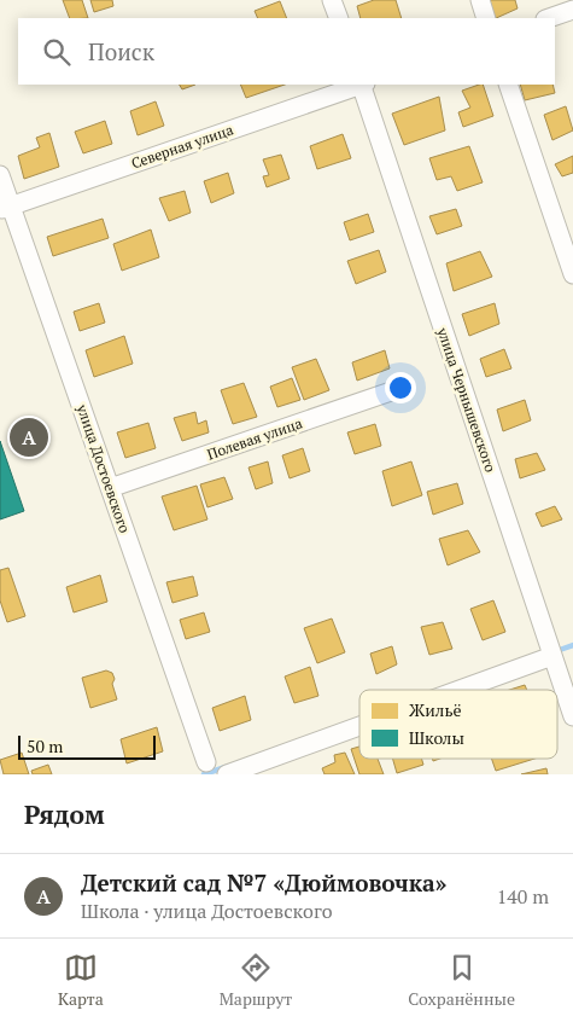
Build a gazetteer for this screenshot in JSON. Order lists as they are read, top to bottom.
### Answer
{
  "streets": {
    "street": [
      "Северная улица",
      "улица Чернышевского",
      "Полевая улица",
      "улица Достоевского"
    ]
  },
  "crossings": [
    ["Северная улица", "улица Достоевского"],
    ["Полевая улица", "улица Достоевского"]
  ],
  "legend": ["Жильё", "Школы"],
  "scale_bar": "50 m",
  "page": {
    "search": "Поиск",
    "pins": "A",
    "scale": "50 m",
    "heading": "Рядом",
    "list": [
      {
        "mark": "A",
        "name": "Детский сад №7 «Дюймовочка»",
        "note": "Школа · улица Достоевского",
        "value": "140 m"
      }
    ],
    "nav": ["Карта", "Маршрут", "Сохранённые"]
  }
}
